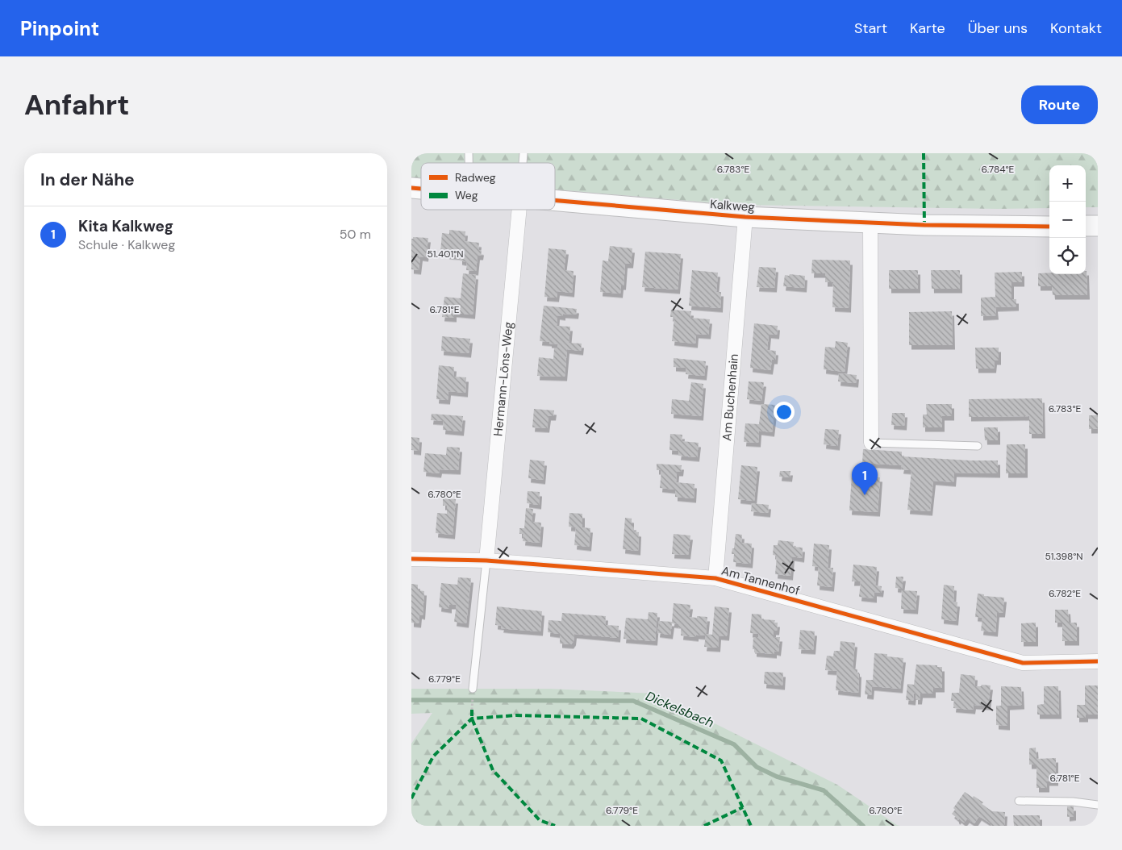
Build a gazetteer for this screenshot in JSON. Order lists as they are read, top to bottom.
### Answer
{
  "streets": {
    "street": [
      "Kalkweg",
      "Hermann-Löns-Weg",
      "Am Buchenhain",
      "Am Tannenhof"
    ]
  },
  "crossings": [
    ["Kalkweg", "Am Buchenhain"],
    ["Hermann-Löns-Weg", "Am Tannenhof"],
    ["Am Buchenhain", "Am Tannenhof"]
  ],
  "water": ["Dickelsbach"],
  "legend": ["Radweg", "Weg"],
  "page": {
    "header": "Pinpoint",
    "nav": [
      "Start",
      "Karte",
      "Über uns",
      "Kontakt"
    ],
    "buttons": "Route",
    "title": "Anfahrt",
    "heading": "In der Nähe",
    "map_buttons": ["+", "−"],
    "list": [
      {
        "mark": "1",
        "name": "Kita Kalkweg",
        "note": "Schule · Kalkweg",
        "value": "50 m"
      }
    ],
    "pins": "1"
  },
  "coordinates": [
    "6.784°E",
    "6.783°E",
    "51.401°N",
    "6.781°E",
    "6.780°E",
    "51.398°N",
    "6.782°E",
    "6.779°E"
  ]
}
